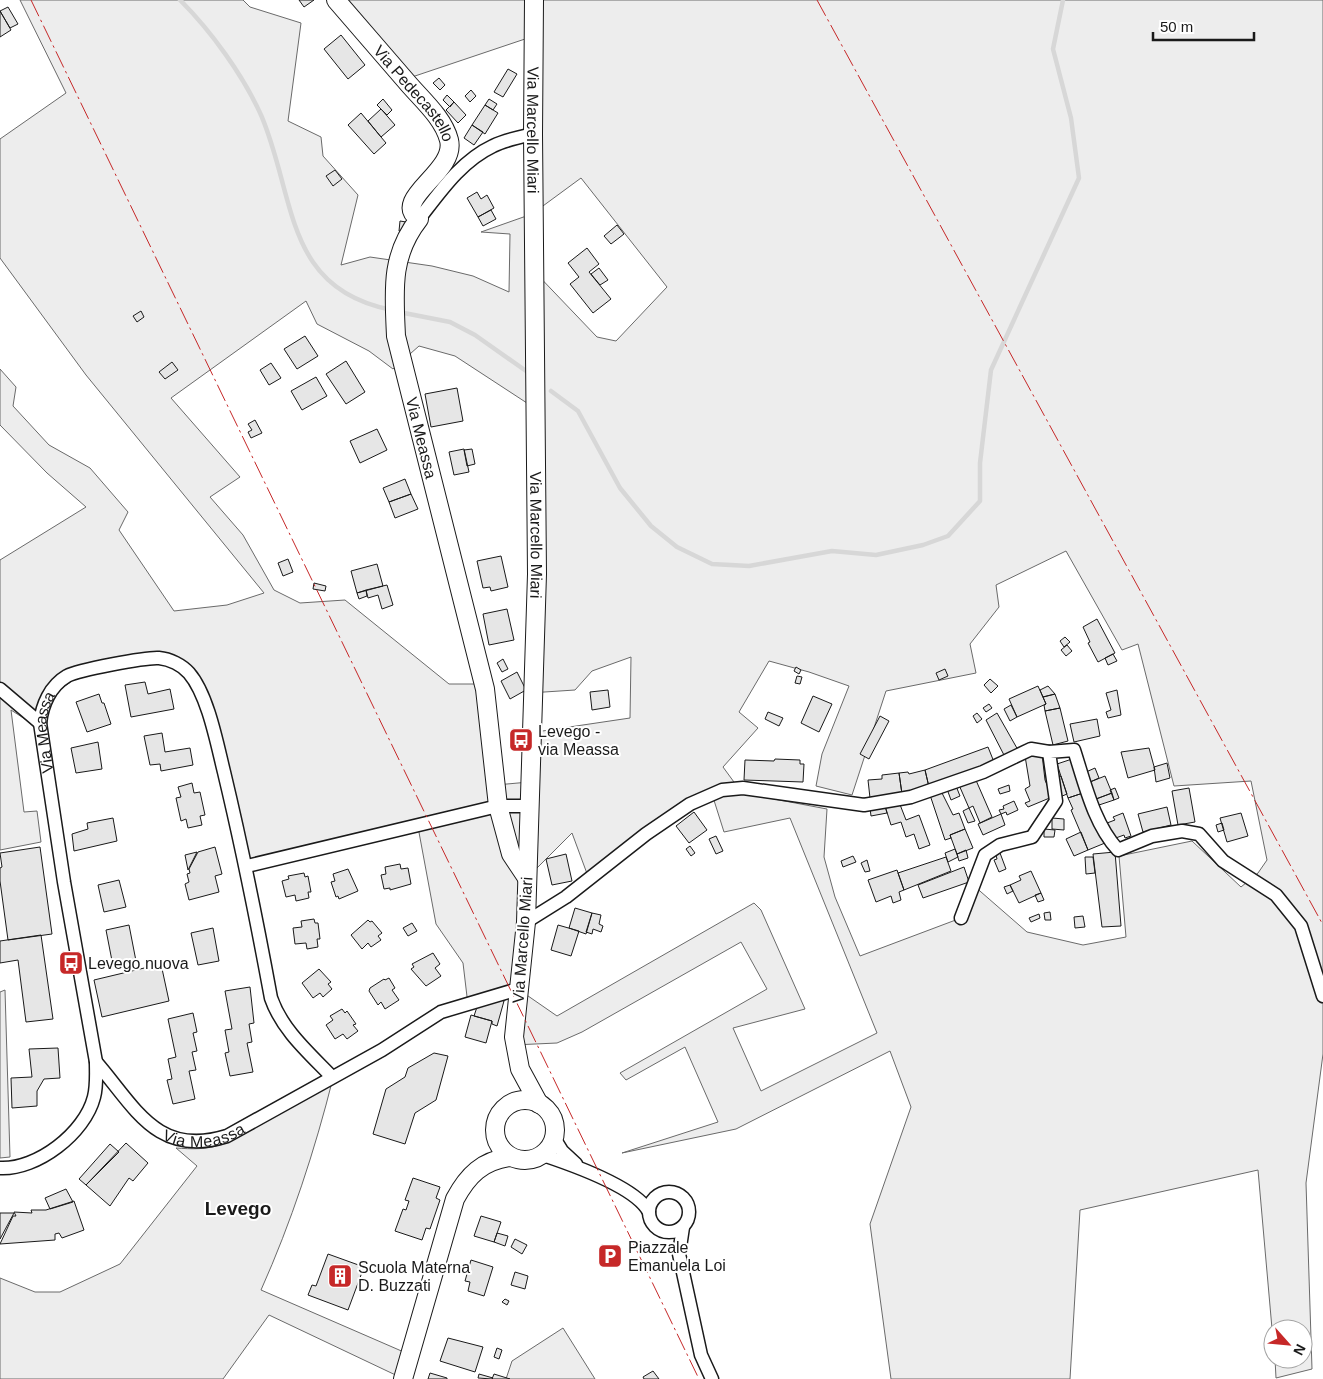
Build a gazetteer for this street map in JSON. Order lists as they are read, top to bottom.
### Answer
{
  "streets": {
    "main road": ["Via Pedecastello", "Via Marcello Miari", "Via Meassa"]
  },
  "crossings": [
    ["Via Pedecastello", "Via Meassa"],
    ["Via Marcello Miari", "Via Meassa"]
  ],
  "districts": ["Levego"],
  "places": {
    "bus stop": ["Levego - via Meassa", "Levego nuova"],
    "parking": ["Piazzale Emanuela Loi"],
    "building": ["Scuola Materna D. Buzzati"]
  },
  "scale_bar": "50 m",
  "north": "bottom right"
}
